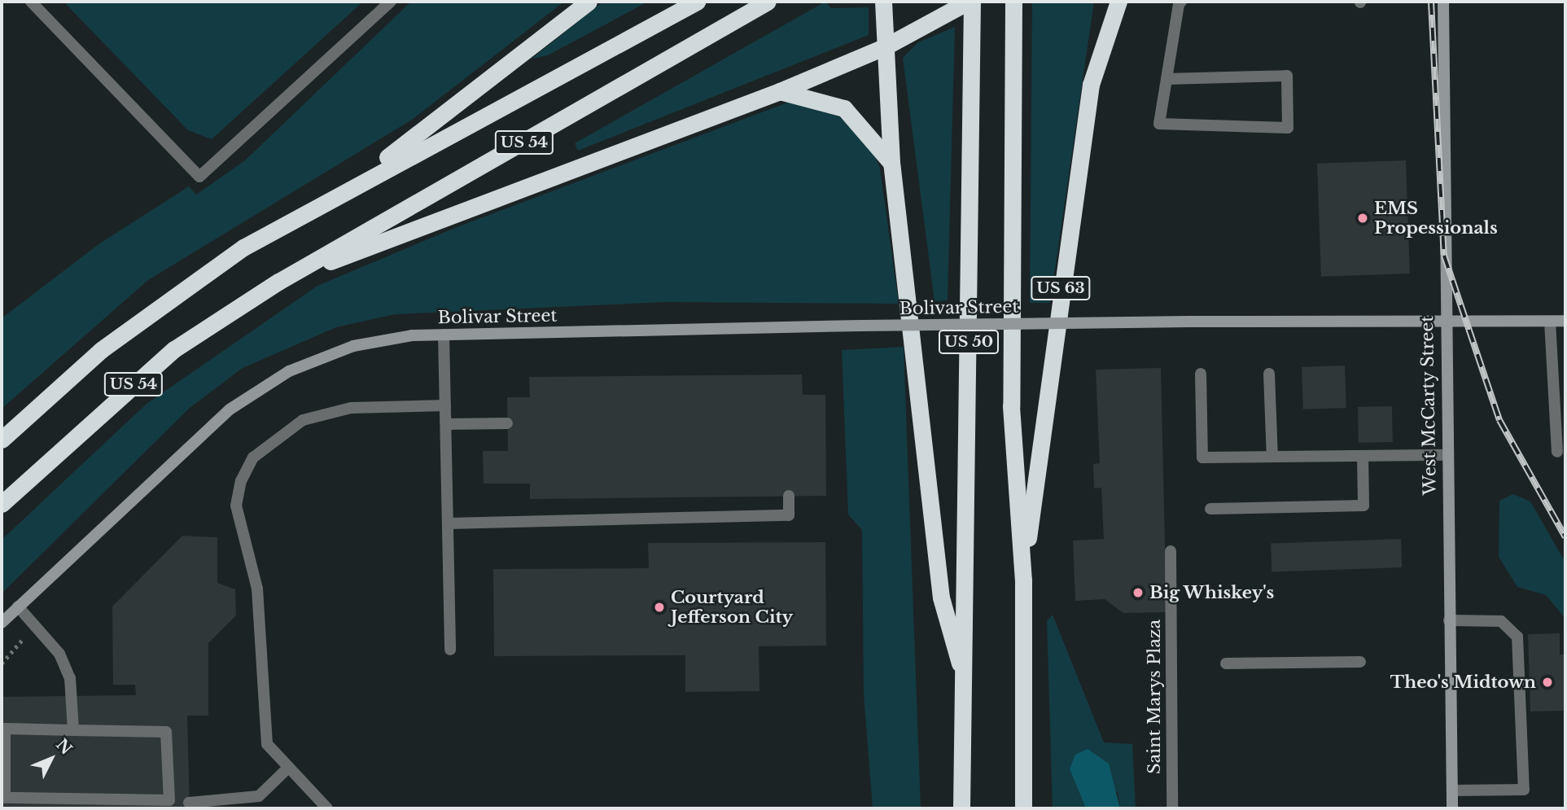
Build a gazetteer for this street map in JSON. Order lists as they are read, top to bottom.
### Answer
{
  "streets": {
    "highway": ["US 54", "US 63", "US 50"],
    "street": ["Bolivar Street", "West McCarty Street"],
    "lane": ["Saint Marys Plaza"]
  },
  "crossings": [
    ["US 63", "US 50"],
    ["Bolivar Street", "West McCarty Street"]
  ],
  "places": [
    "EMS Propessionals",
    "Big Whiskey's",
    "Courtyard Jefferson City",
    "Theo's Midtown"
  ],
  "north": "top right"
}
